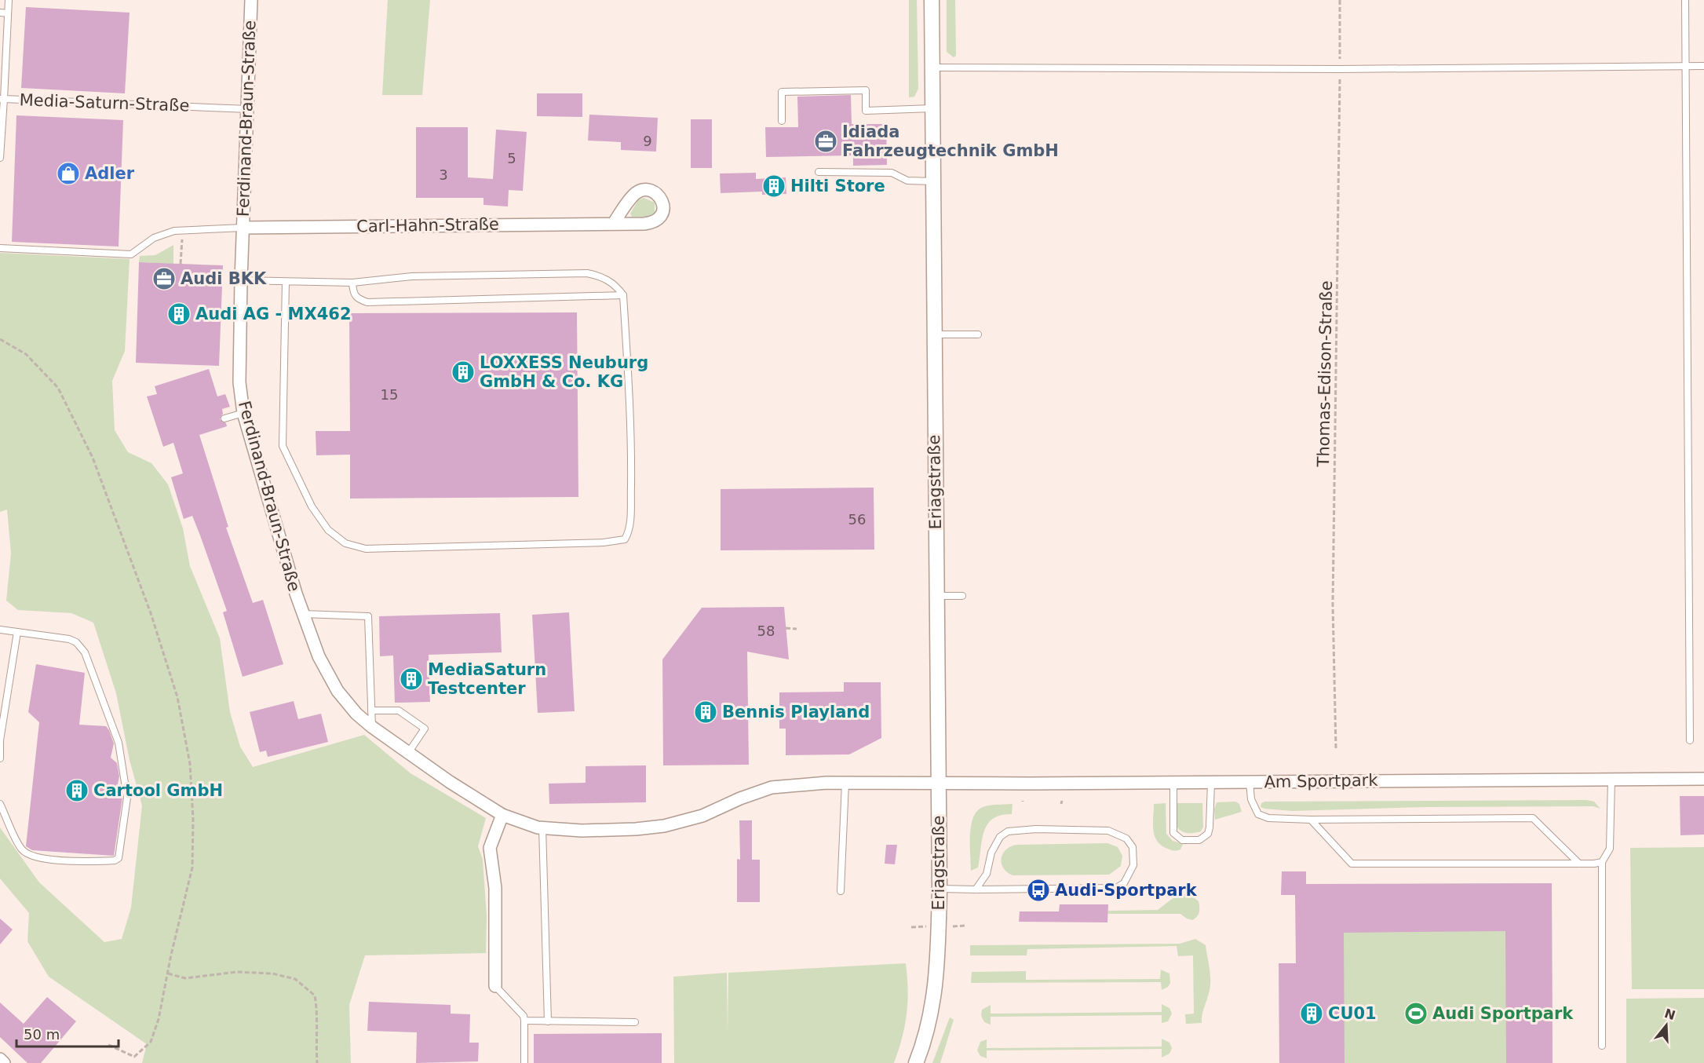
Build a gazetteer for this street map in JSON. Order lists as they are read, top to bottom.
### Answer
{
  "streets": {
    "street": [
      "Ferdinand-Braun-Straße",
      "Carl-Hahn-Straße",
      "Eriagstraße",
      "Am Sportpark"
    ],
    "lane": ["Media-Saturn-Straße"],
    "path": ["Thomas-Edison-Straße"]
  },
  "crossings": [
    ["Media-Saturn-Straße", "Ferdinand-Braun-Straße"],
    ["Ferdinand-Braun-Straße", "Carl-Hahn-Straße"],
    ["Ferdinand-Braun-Straße", "Eriagstraße"],
    ["Ferdinand-Braun-Straße", "Am Sportpark"],
    ["Eriagstraße", "Am Sportpark"]
  ],
  "places": {
    "office": ["Idiada Fahrzeugtechnik GmbH", "Audi BKK"],
    "shop": ["Adler"],
    "building": [
      "Hilti Store",
      "Audi AG - MX462",
      "LOXXESS Neuburg GmbH & Co. KG",
      "MediaSaturn Testcenter",
      "Bennis Playland",
      "Cartool GmbH",
      "CU01"
    ],
    "bus stop": ["Audi-Sportpark"],
    "sports": ["Audi Sportpark"]
  },
  "house_numbers": [
    "9",
    "5",
    "3",
    "15",
    "56",
    "58"
  ],
  "scale_bar": "50 m",
  "north": "top"
}
